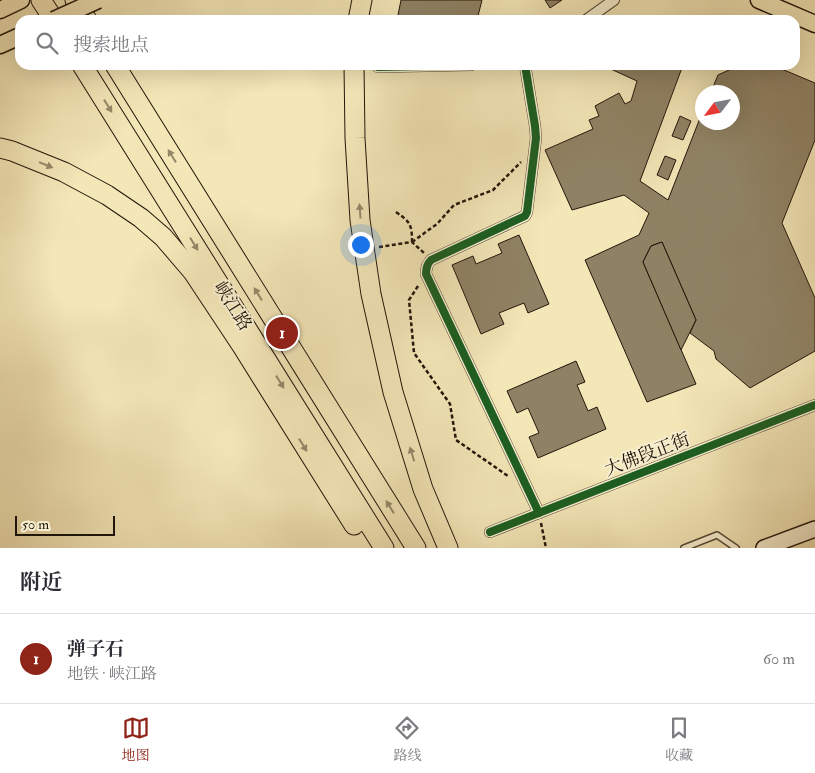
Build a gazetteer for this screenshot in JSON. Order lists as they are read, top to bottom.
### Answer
{
  "streets": {
    "highway": ["峡江路"],
    "street": ["大佛段正街"]
  },
  "scale_bar": "50 m",
  "north": "bottom left",
  "page": {
    "search": "搜索地点",
    "pins": "1",
    "scale": "50 m",
    "heading": "附近",
    "list": [
      {
        "mark": "1",
        "name": "弹子石",
        "note": "地铁 · 峡江路",
        "value": "60 m"
      }
    ],
    "nav": ["地图", "路线", "收藏"]
  }
}
